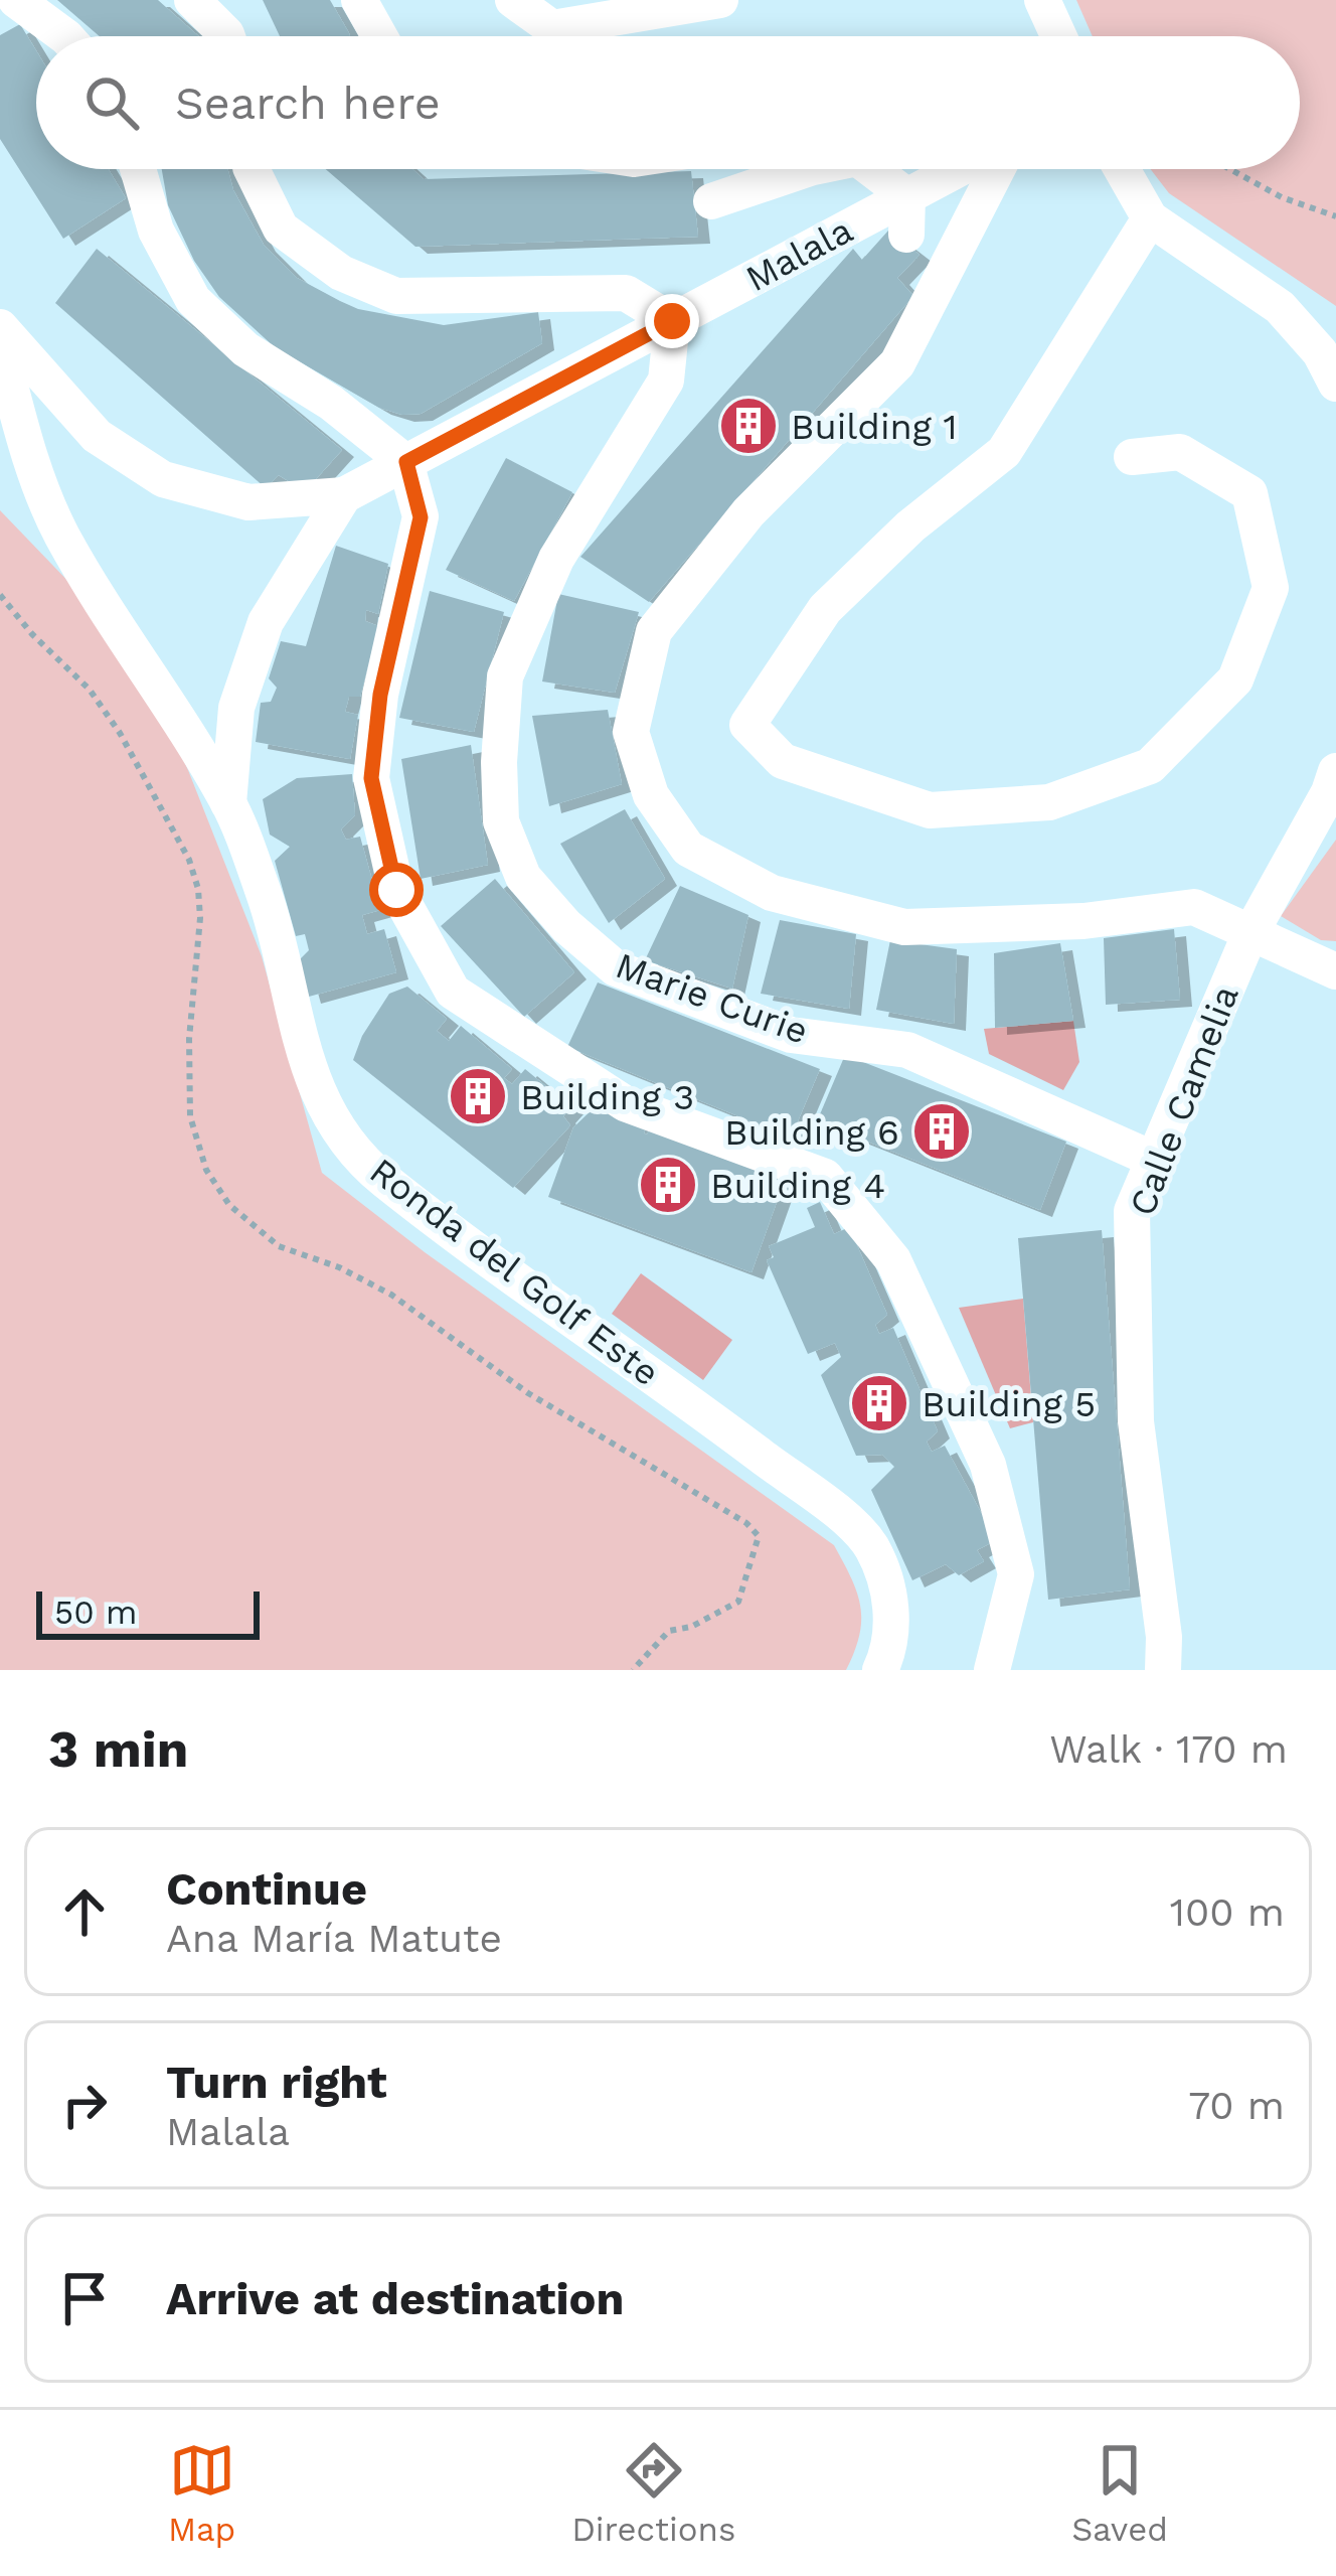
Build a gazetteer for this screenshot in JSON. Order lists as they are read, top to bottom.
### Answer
{
  "streets": {
    "street": [
      "Malala",
      "Marie Curie",
      "Calle Camelia",
      "Ronda del Golf Este"
    ]
  },
  "crossings": [
    ["Malala", "Marie Curie"],
    ["Marie Curie", "Calle Camelia"]
  ],
  "places": {
    "building": [
      "Building 1",
      "Building 3",
      "Building 6",
      "Building 4",
      "Building 5"
    ]
  },
  "scale_bar": "50 m",
  "page": {
    "search": "Search here",
    "scale": "50 m",
    "heading": ["3 min", "Walk · 170 m"],
    "list": [
      ["Continue", "Ana María Matute", "100 m"],
      ["Turn right", "Malala", "70 m"],
      "Arrive at destination"
    ],
    "nav": ["Map", "Directions", "Saved"]
  }
}
